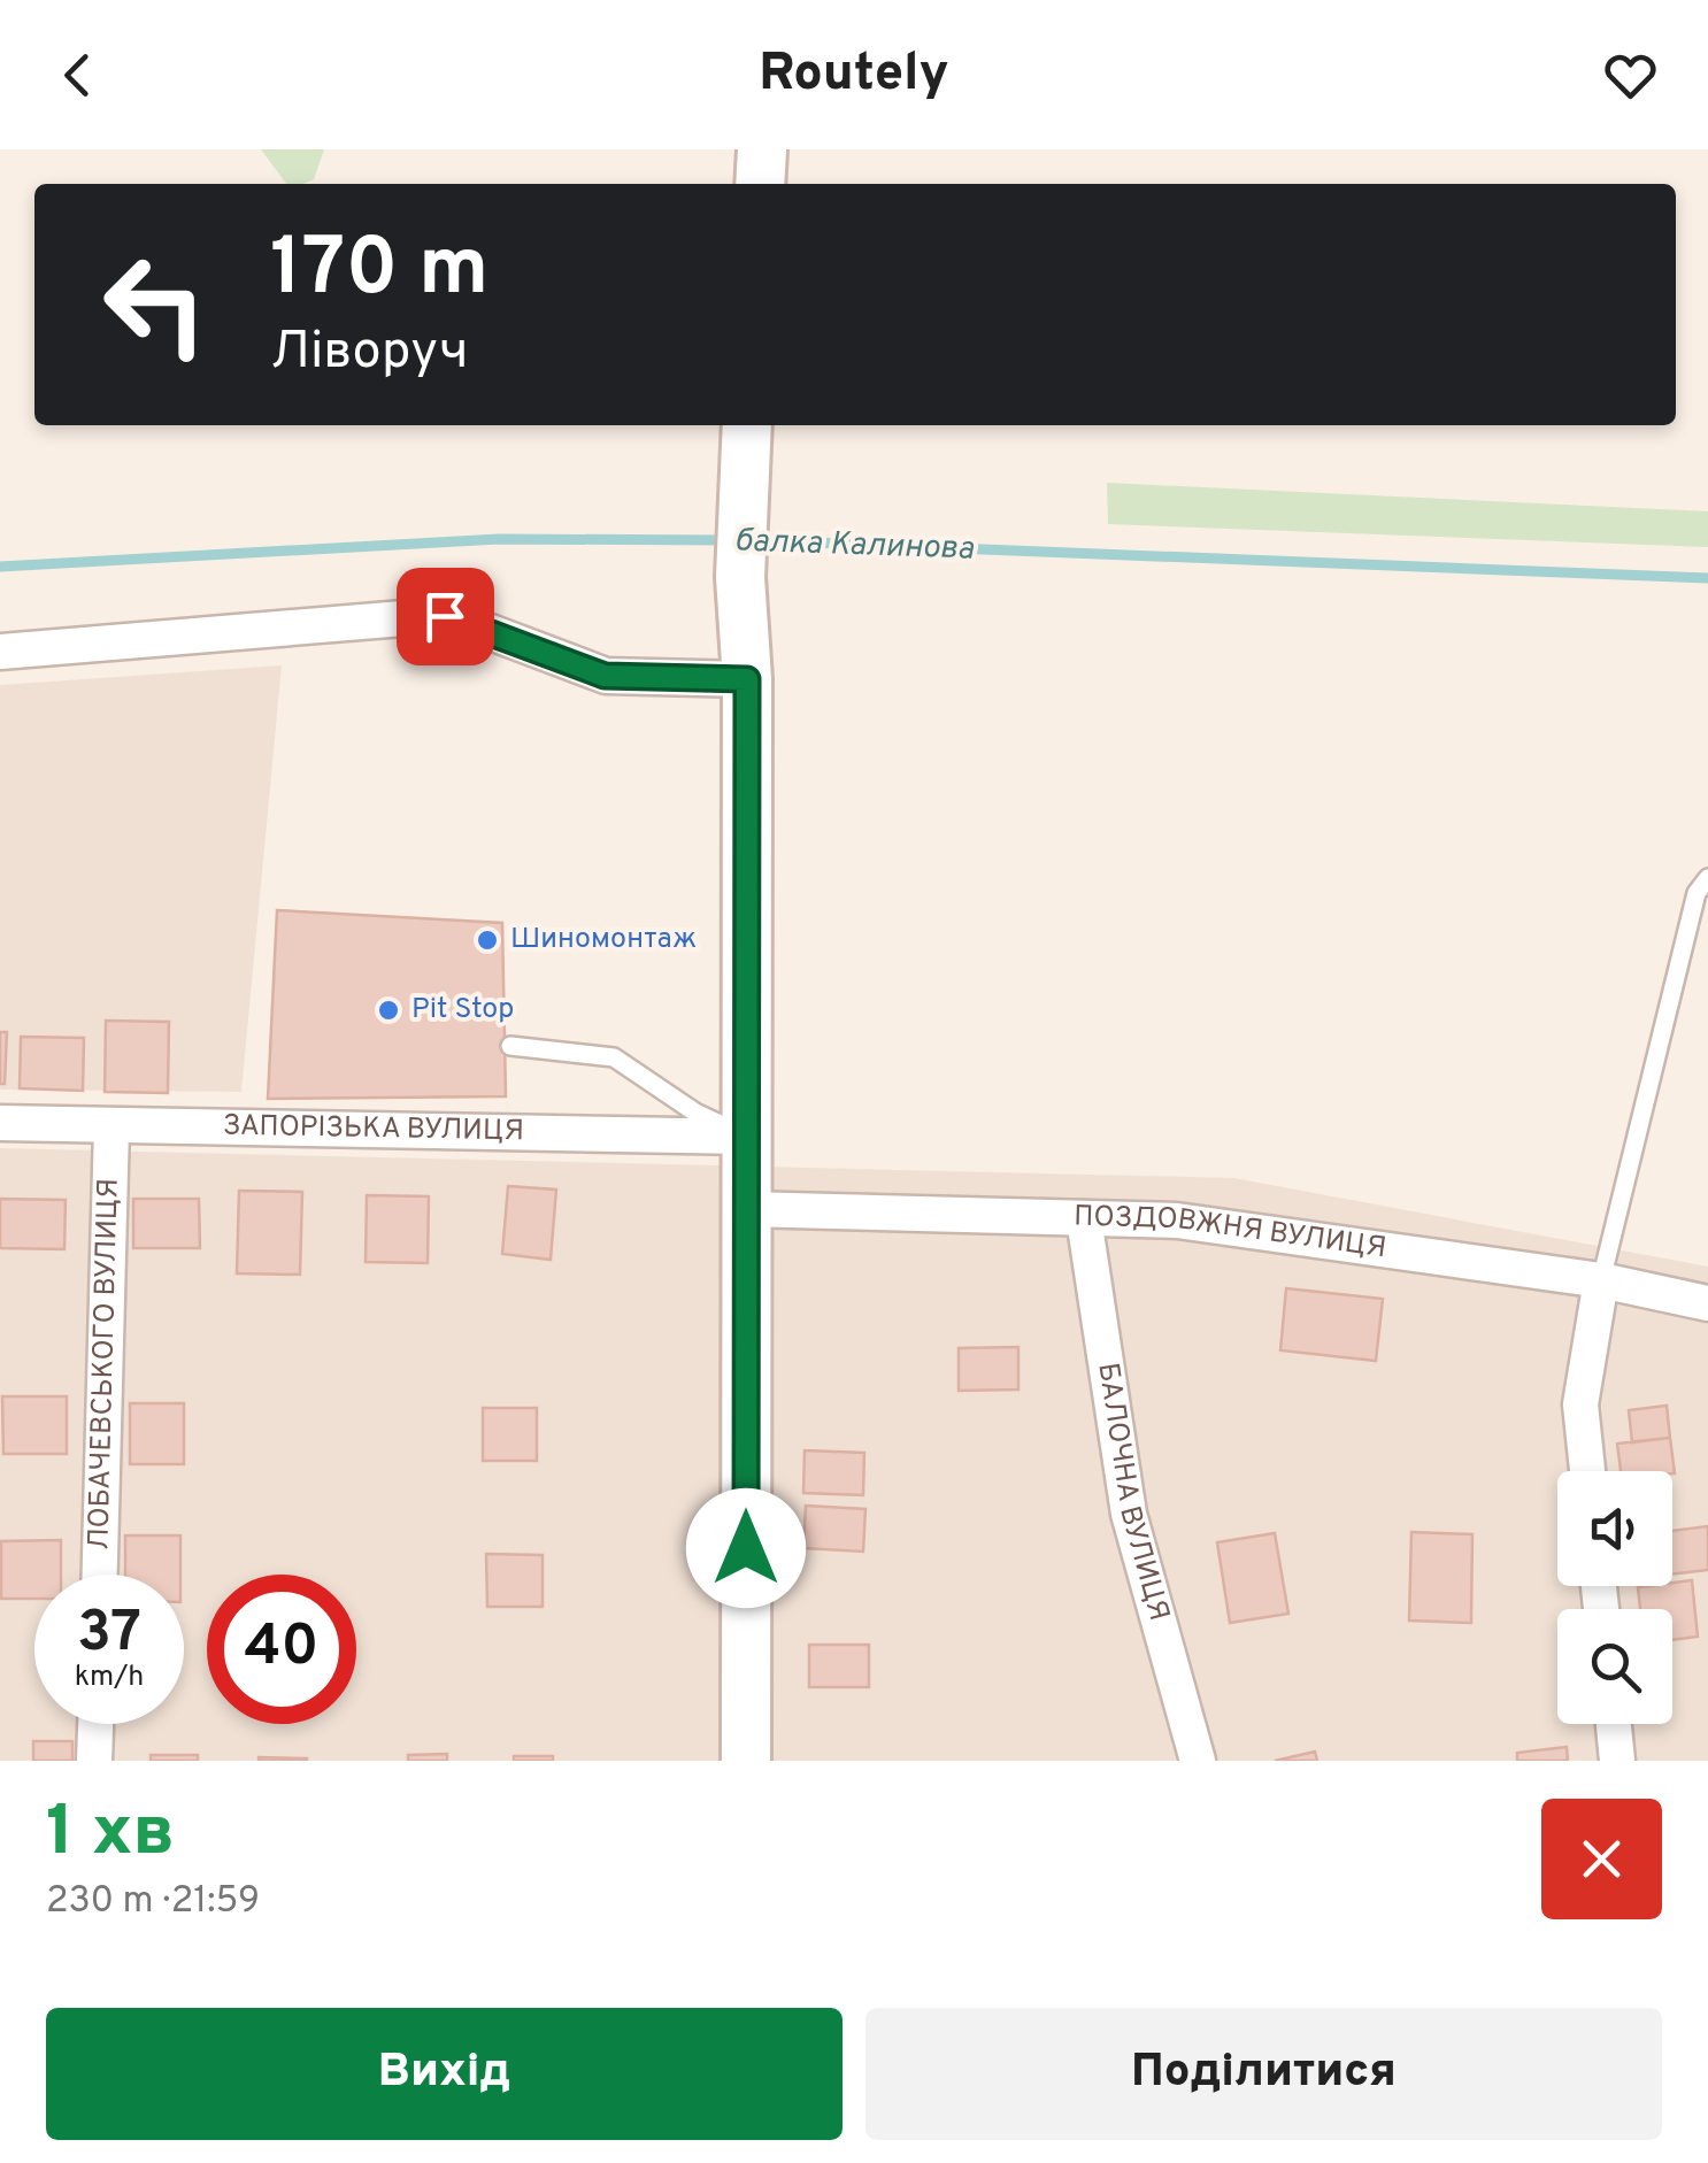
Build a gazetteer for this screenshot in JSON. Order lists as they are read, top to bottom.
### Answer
{
  "streets": {
    "street": [
      "ЗАПОРІЗЬКА ВУЛИЦЯ",
      "ПОЗДОВЖНЯ ВУЛИЦЯ",
      "ЛОБАЧЕВСЬКОГО ВУЛИЦЯ",
      "БАЛОЧНА ВУЛИЦЯ"
    ]
  },
  "crossings": [
    ["ЗАПОРІЗЬКА ВУЛИЦЯ", "ЛОБАЧЕВСЬКОГО ВУЛИЦЯ"],
    ["ПОЗДОВЖНЯ ВУЛИЦЯ", "БАЛОЧНА ВУЛИЦЯ"]
  ],
  "water": ["балка Калинова"],
  "places": ["Шиномонтаж", "Pit Stop"],
  "page": {
    "header": "Routely",
    "turn": ["170 m", "Ліворуч"],
    "speed": "37 km/h",
    "limit": "40",
    "heading": ["1 хв", "230 m · 21:59"],
    "buttons": ["Вихід", "Поділитися"]
  }
}
